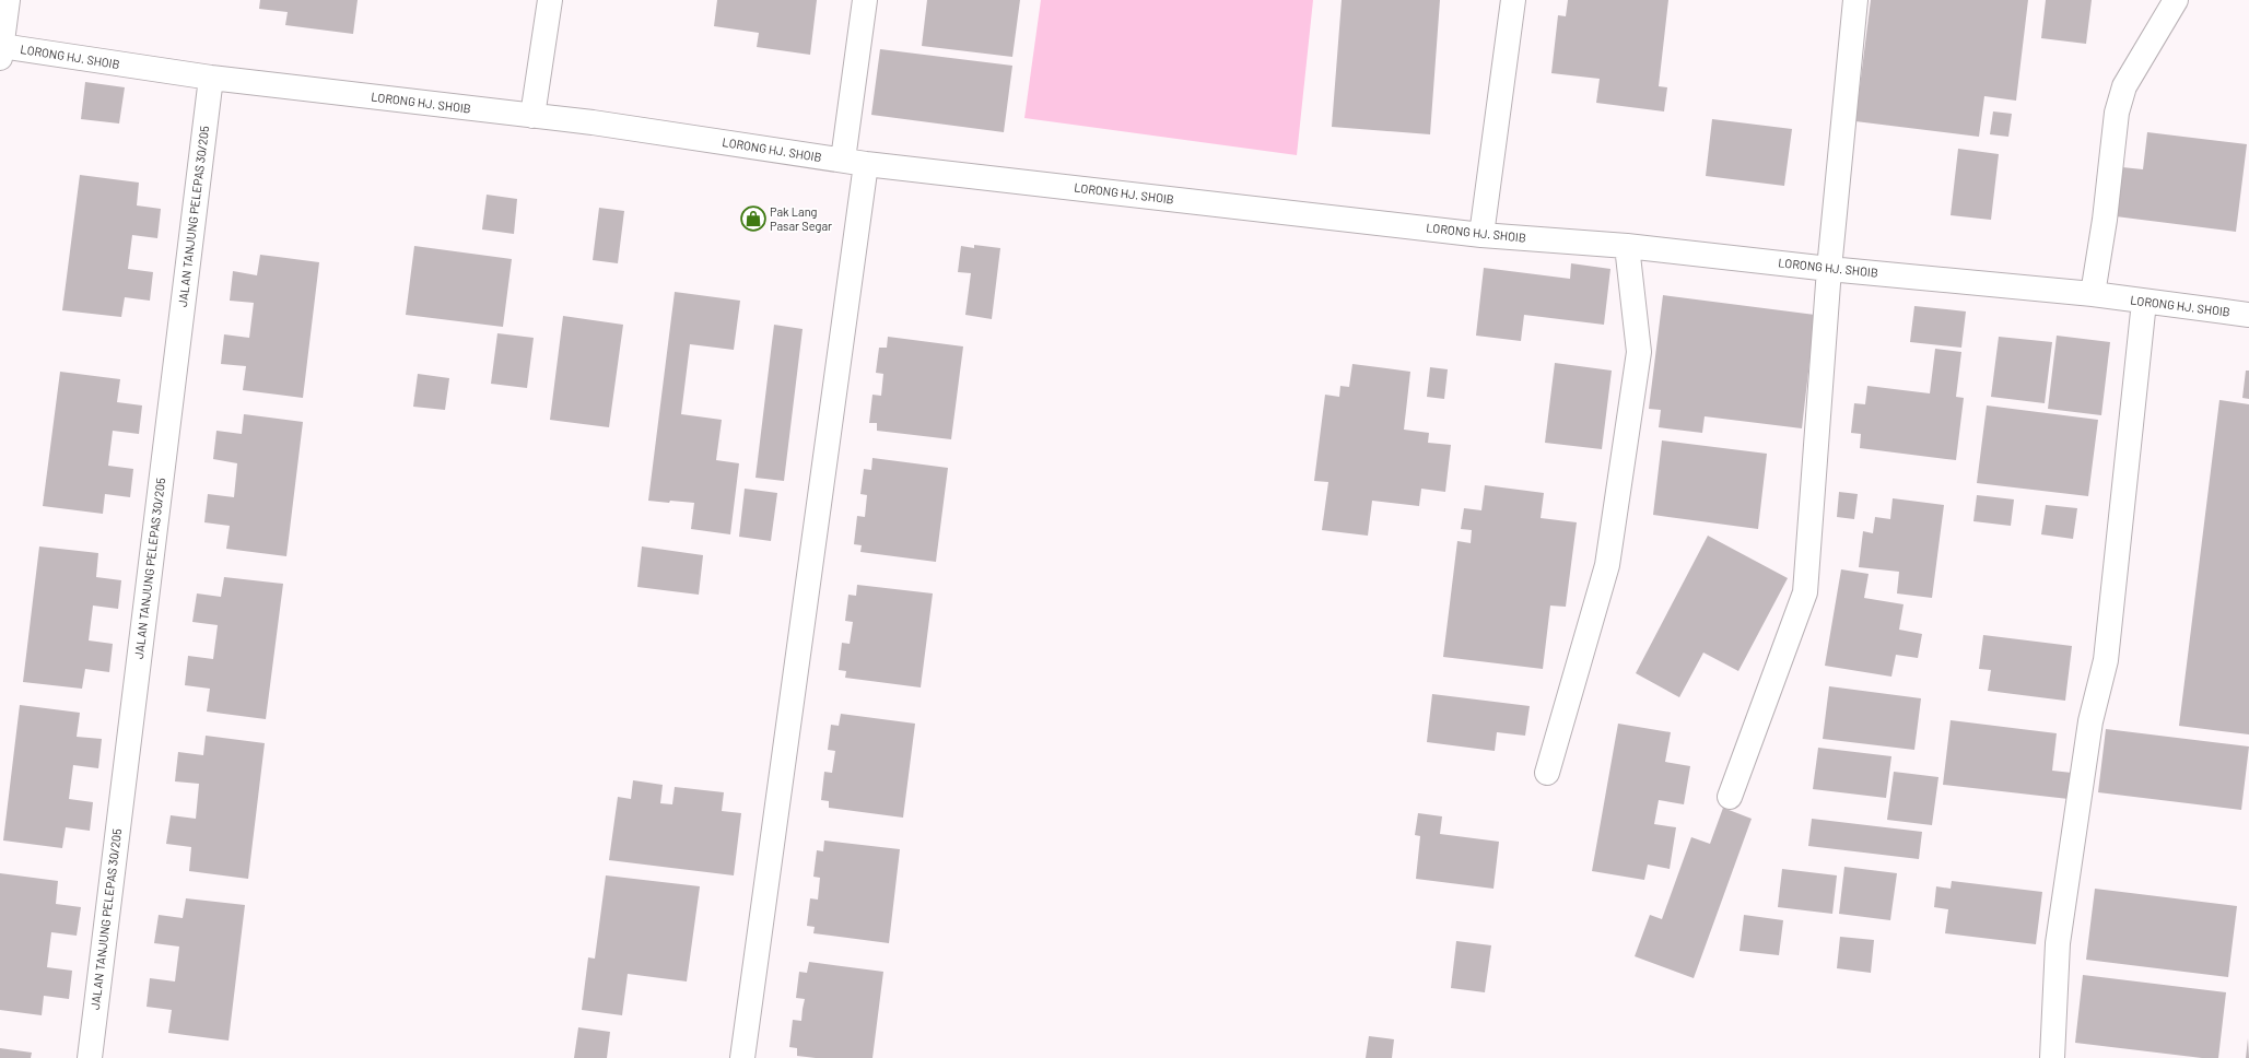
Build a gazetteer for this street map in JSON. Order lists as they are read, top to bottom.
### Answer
{
  "streets": {
    "street": ["LORONG HJ. SHOIB", "JALAN TANJUNG PELEPAS 30/205"]
  },
  "crossings": [
    ["LORONG HJ. SHOIB", "JALAN TANJUNG PELEPAS 30/205"]
  ],
  "places": {
    "shop": ["Pak Lang Pasar Segar"]
  }
}
